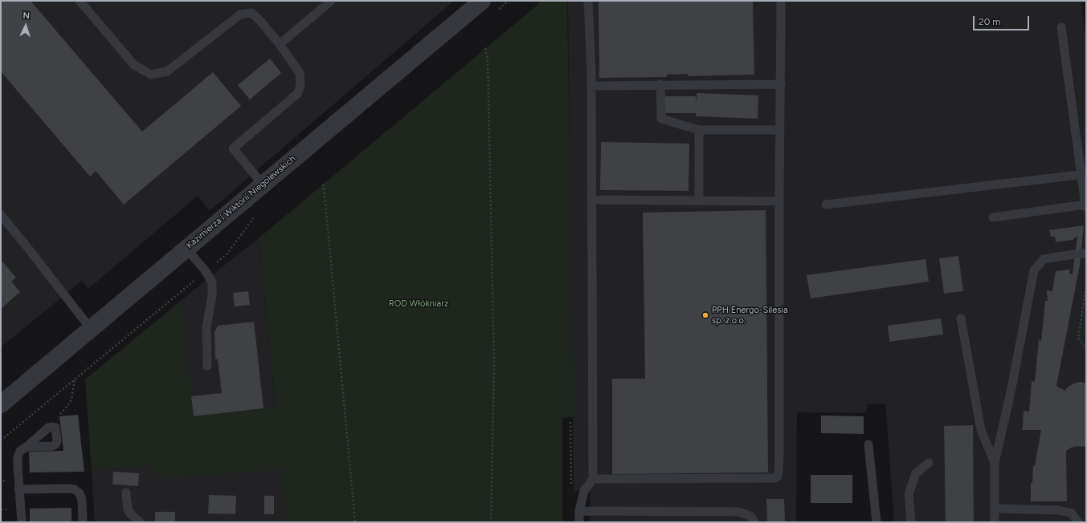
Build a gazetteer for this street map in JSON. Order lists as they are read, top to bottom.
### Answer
{
  "streets": {
    "street": ["Kazimierza i Wiktorii Niegolewskich"]
  },
  "parks": ["ROD Włókniarz"],
  "places": ["PPH Energo-Silesia sp. z o.o."],
  "scale_bar": "20 m",
  "north": "top"
}
